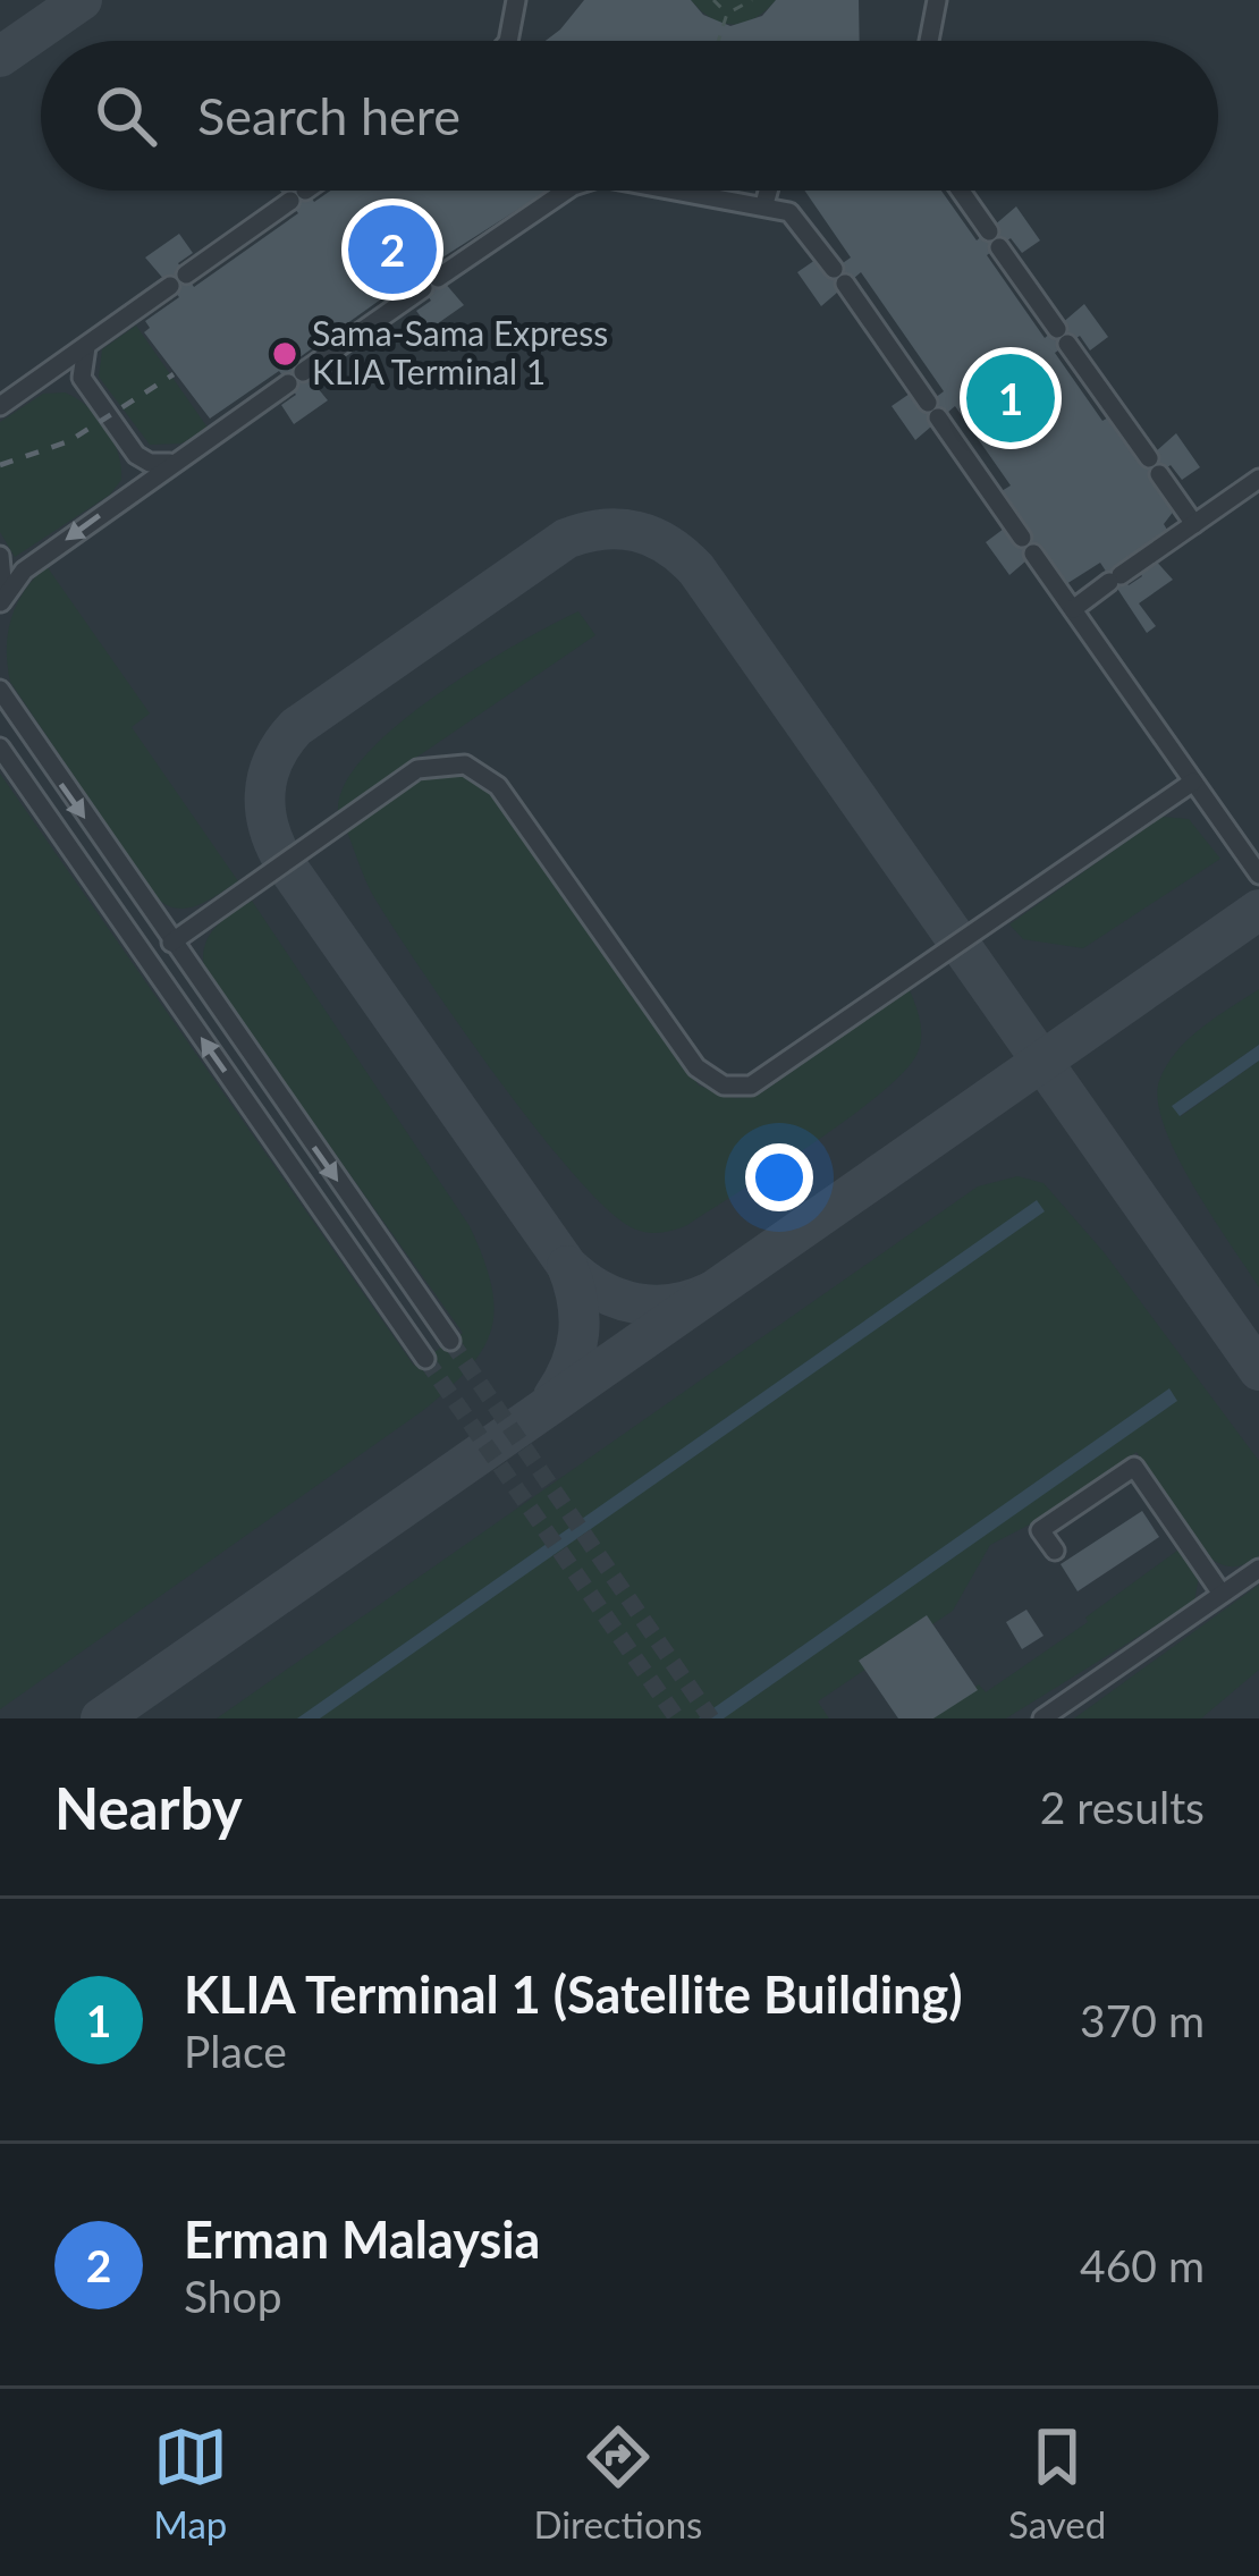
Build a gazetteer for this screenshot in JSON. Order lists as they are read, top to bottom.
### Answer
{
  "places": ["Sama-Sama Express KLIA Terminal 1"],
  "page": {
    "search": "Search here",
    "pins": ["2", "1"],
    "heading": ["Nearby", "2 results"],
    "list": [
      {
        "mark": "1",
        "name": "KLIA Terminal 1 (Satellite Building)",
        "note": "Place",
        "value": "370 m"
      },
      {
        "mark": "2",
        "name": "Erman Malaysia",
        "note": "Shop",
        "value": "460 m"
      }
    ],
    "nav": ["Map", "Directions", "Saved"]
  }
}
